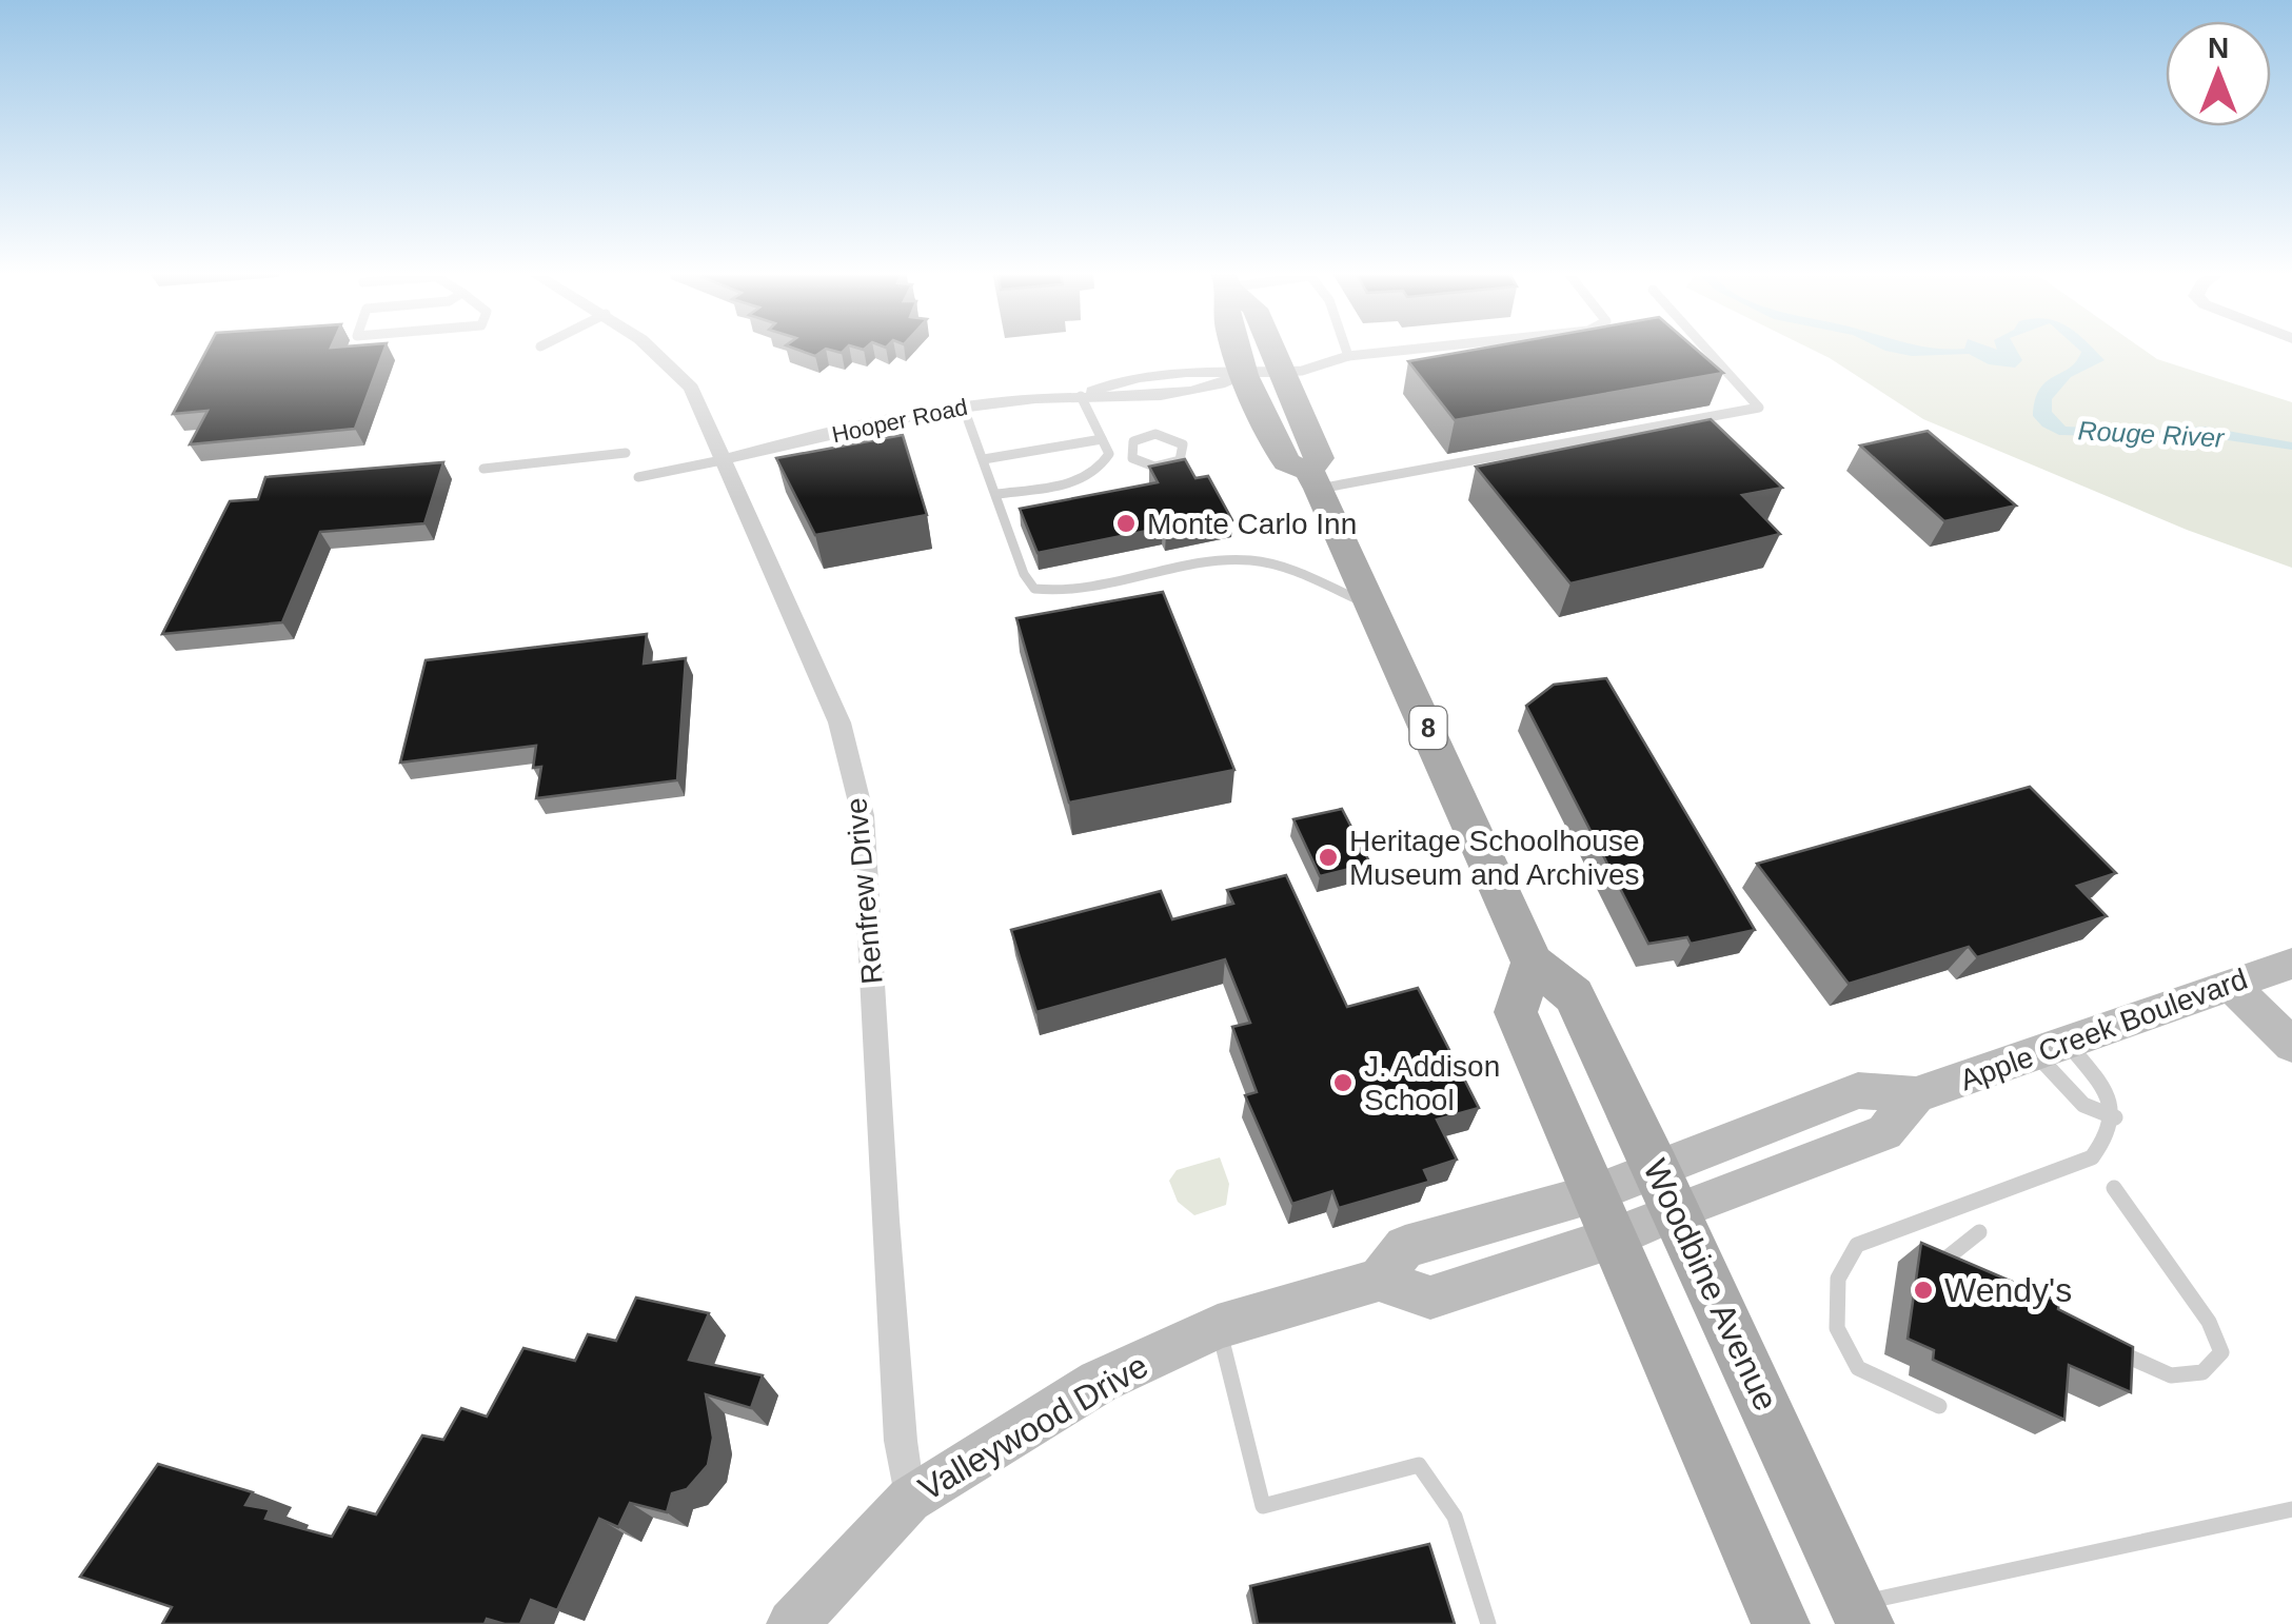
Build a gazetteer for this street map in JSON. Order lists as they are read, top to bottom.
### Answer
{
  "streets": {
    "main road": ["8", "Woodbine Avenue"],
    "street": [
      "Hooper Road",
      "Renfrew Drive",
      "Apple Creek Boulevard",
      "Valleywood Drive"
    ]
  },
  "crossings": [
    ["Hooper Road", "Renfrew Drive"],
    ["Hooper Road", "Woodbine Avenue"],
    ["Renfrew Drive", "Valleywood Drive"],
    ["Apple Creek Boulevard", "Woodbine Avenue"],
    ["Apple Creek Boulevard", "Valleywood Drive"]
  ],
  "water": ["Rouge River"],
  "places": [
    "Monte Carlo Inn",
    "Heritage Schoolhouse Museum and Archives",
    "J. Addison School",
    "Wendy's"
  ],
  "north": "top"
}
